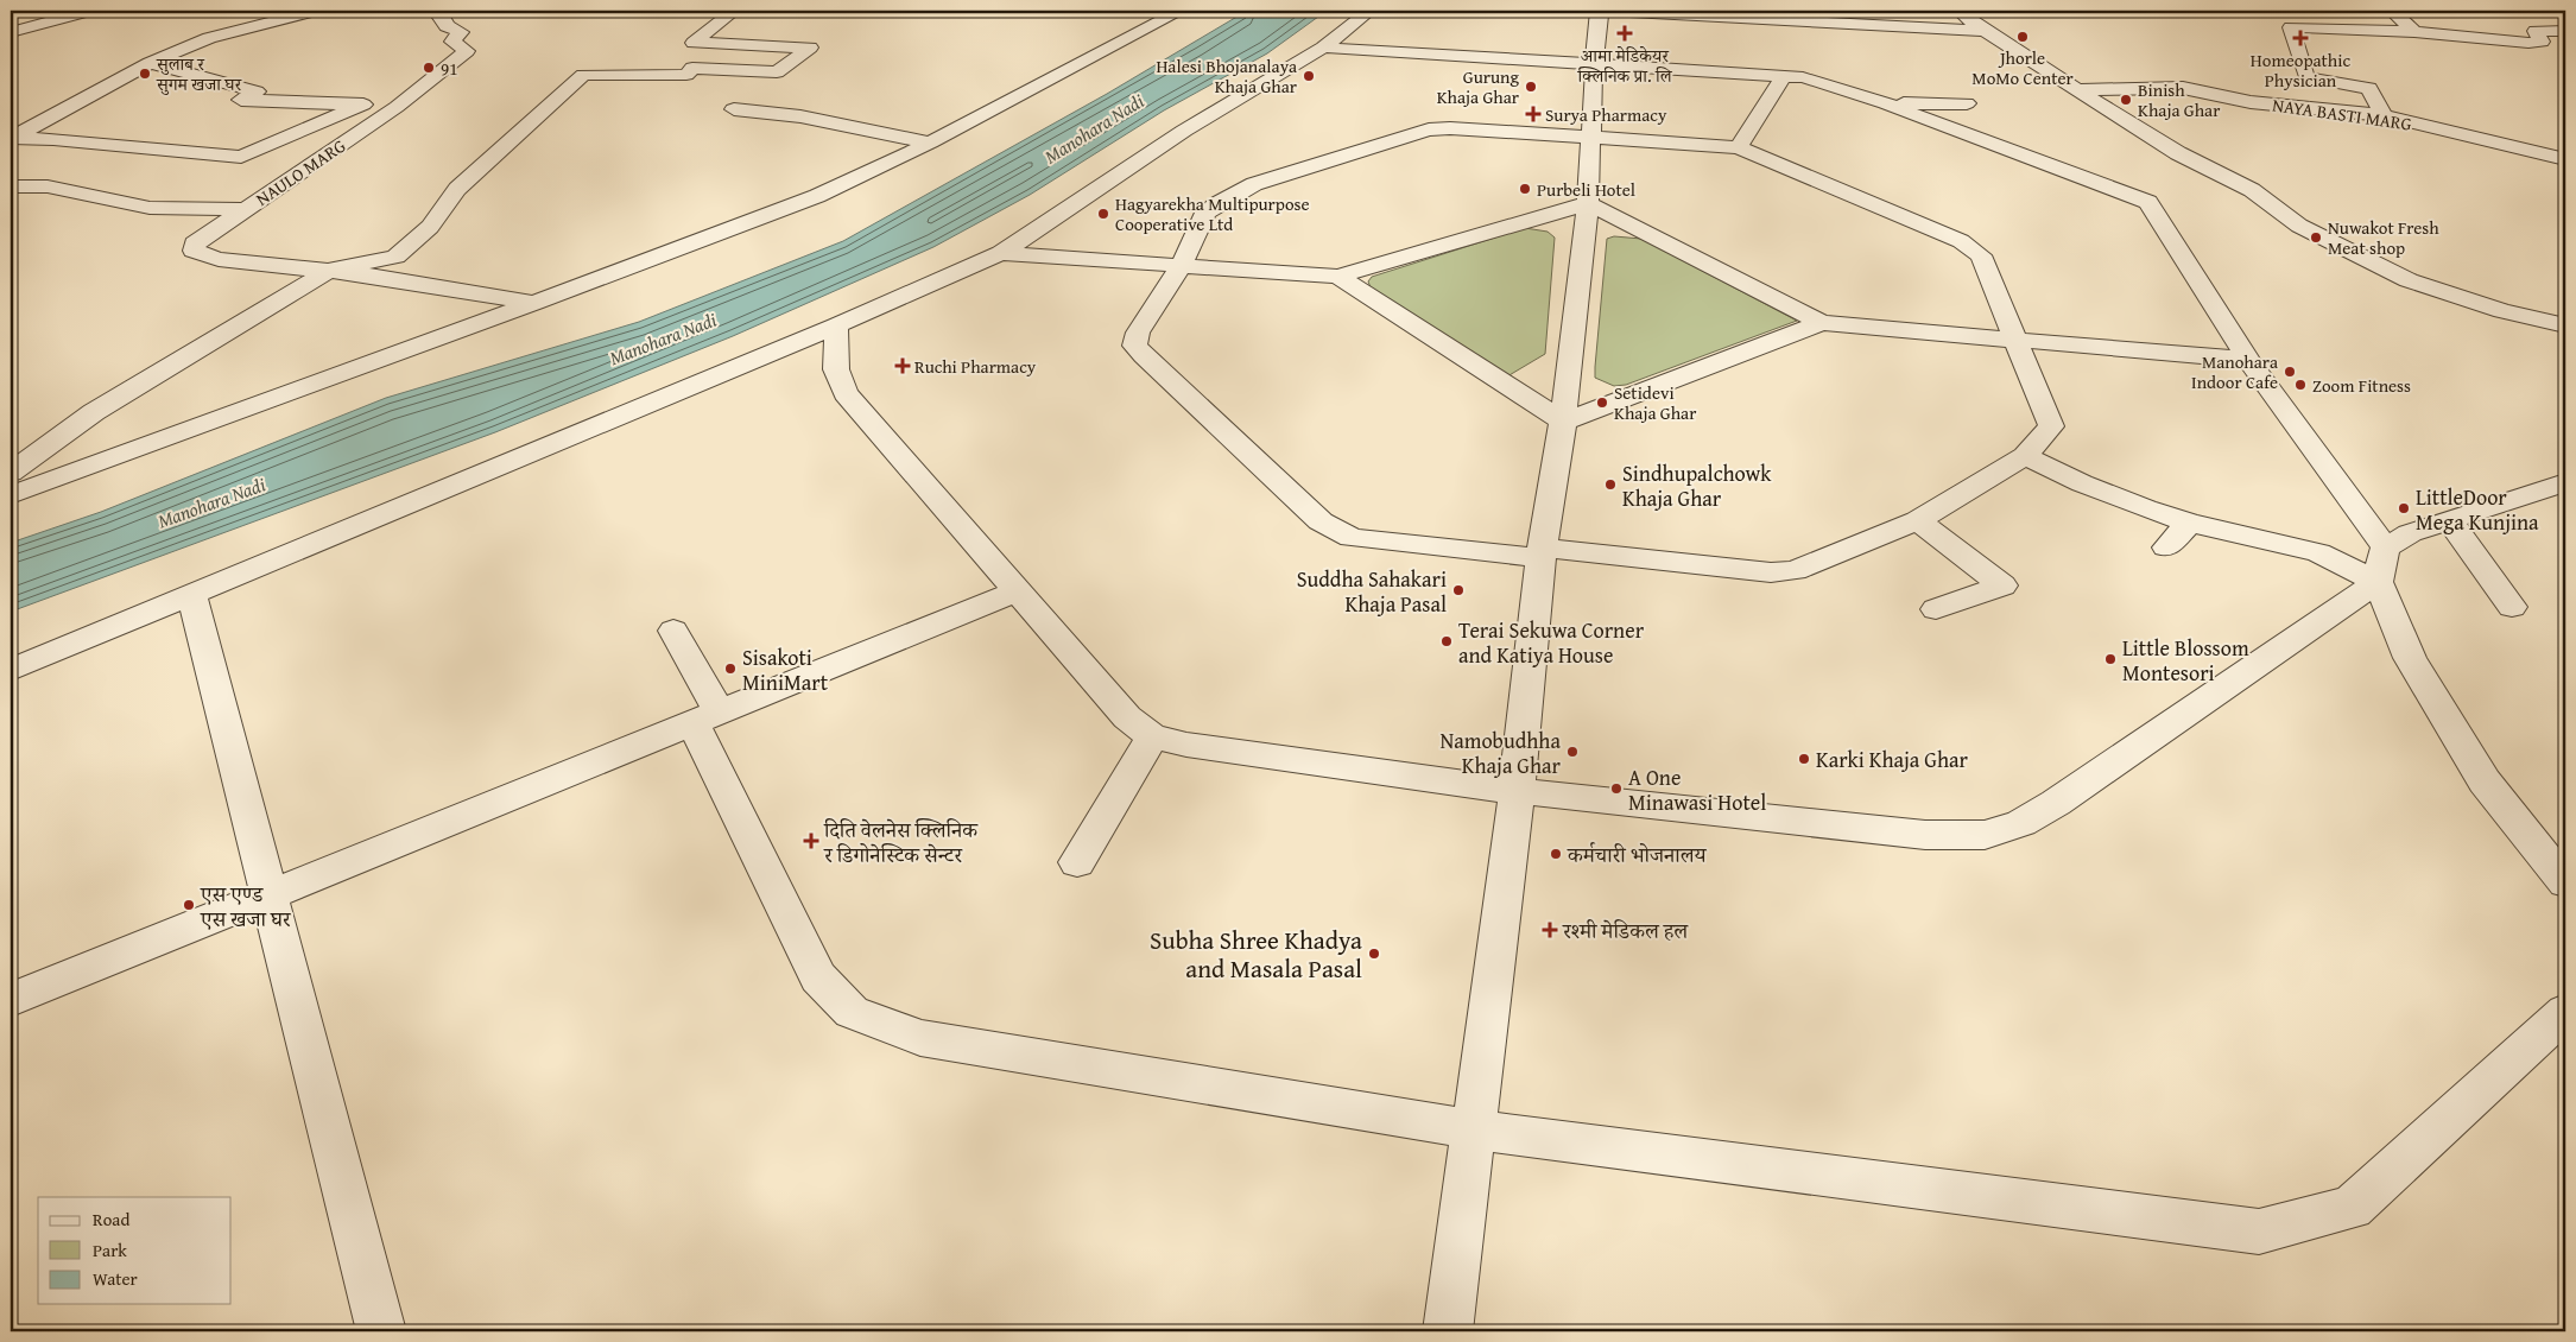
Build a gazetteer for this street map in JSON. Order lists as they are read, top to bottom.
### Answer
{
  "streets": {
    "street": ["NAYA BASTI MARG", "NAULO MARG"]
  },
  "water": ["Manohara Nadi"],
  "places": {
    "health": [
      "आमा मेडिकेयर क्लिनिक प्रा. लि",
      "Homeopathic Physician",
      "Surya Pharmacy",
      "Ruchi Pharmacy",
      "दिति वेलनेस क्लिनिक र डिगोनेस्टिक सेन्टर",
      "रश्मी मेडिकल हल"
    ],
    "other": [
      "Jhorle MoMo Center",
      "91",
      "सुलाब र सुगम खजा घर",
      "Halesi Bhojanalaya Khaja Ghar",
      "Gurung Khaja Ghar",
      "Binish Khaja Ghar",
      "Purbeli Hotel",
      "Hagyarekha Multipurpose Cooperative Ltd",
      "Nuwakot Fresh Meat shop",
      "Manohara Indoor Cafe",
      "Zoom Fitness",
      "Setidevi Khaja Ghar",
      "Sindhupalchowk Khaja Ghar",
      "LittleDoor Mega Kunjina",
      "Suddha Sahakari Khaja Pasal",
      "Terai Sekuwa Corner and Katiya House",
      "Little Blossom Montesori",
      "Sisakoti MiniMart",
      "Namobudhha Khaja Ghar",
      "Karki Khaja Ghar",
      "A One Minawasi Hotel",
      "कर्मचारी भोजनालय",
      "एस एण्ड एस खजा घर",
      "Subha Shree Khadya and Masala Pasal"
    ]
  },
  "legend": ["Road", "Park", "Water"]
}
